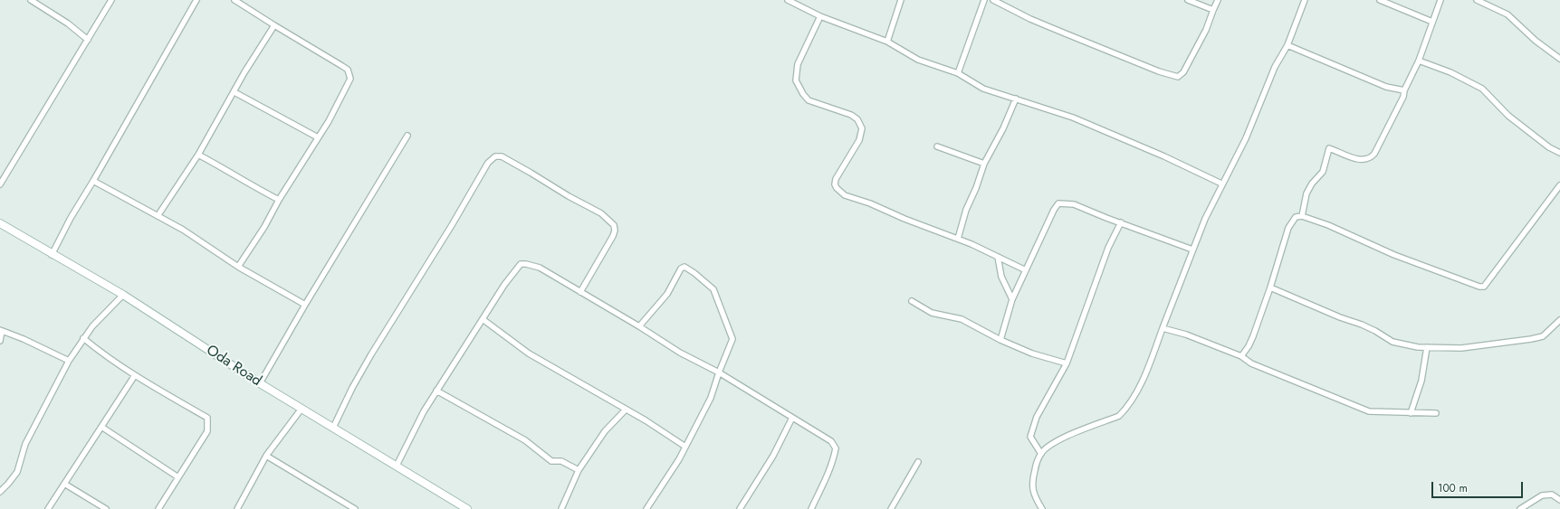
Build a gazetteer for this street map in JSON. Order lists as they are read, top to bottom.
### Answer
{
  "streets": {
    "street": ["Oda Road"]
  },
  "scale_bar": "100 m"
}
